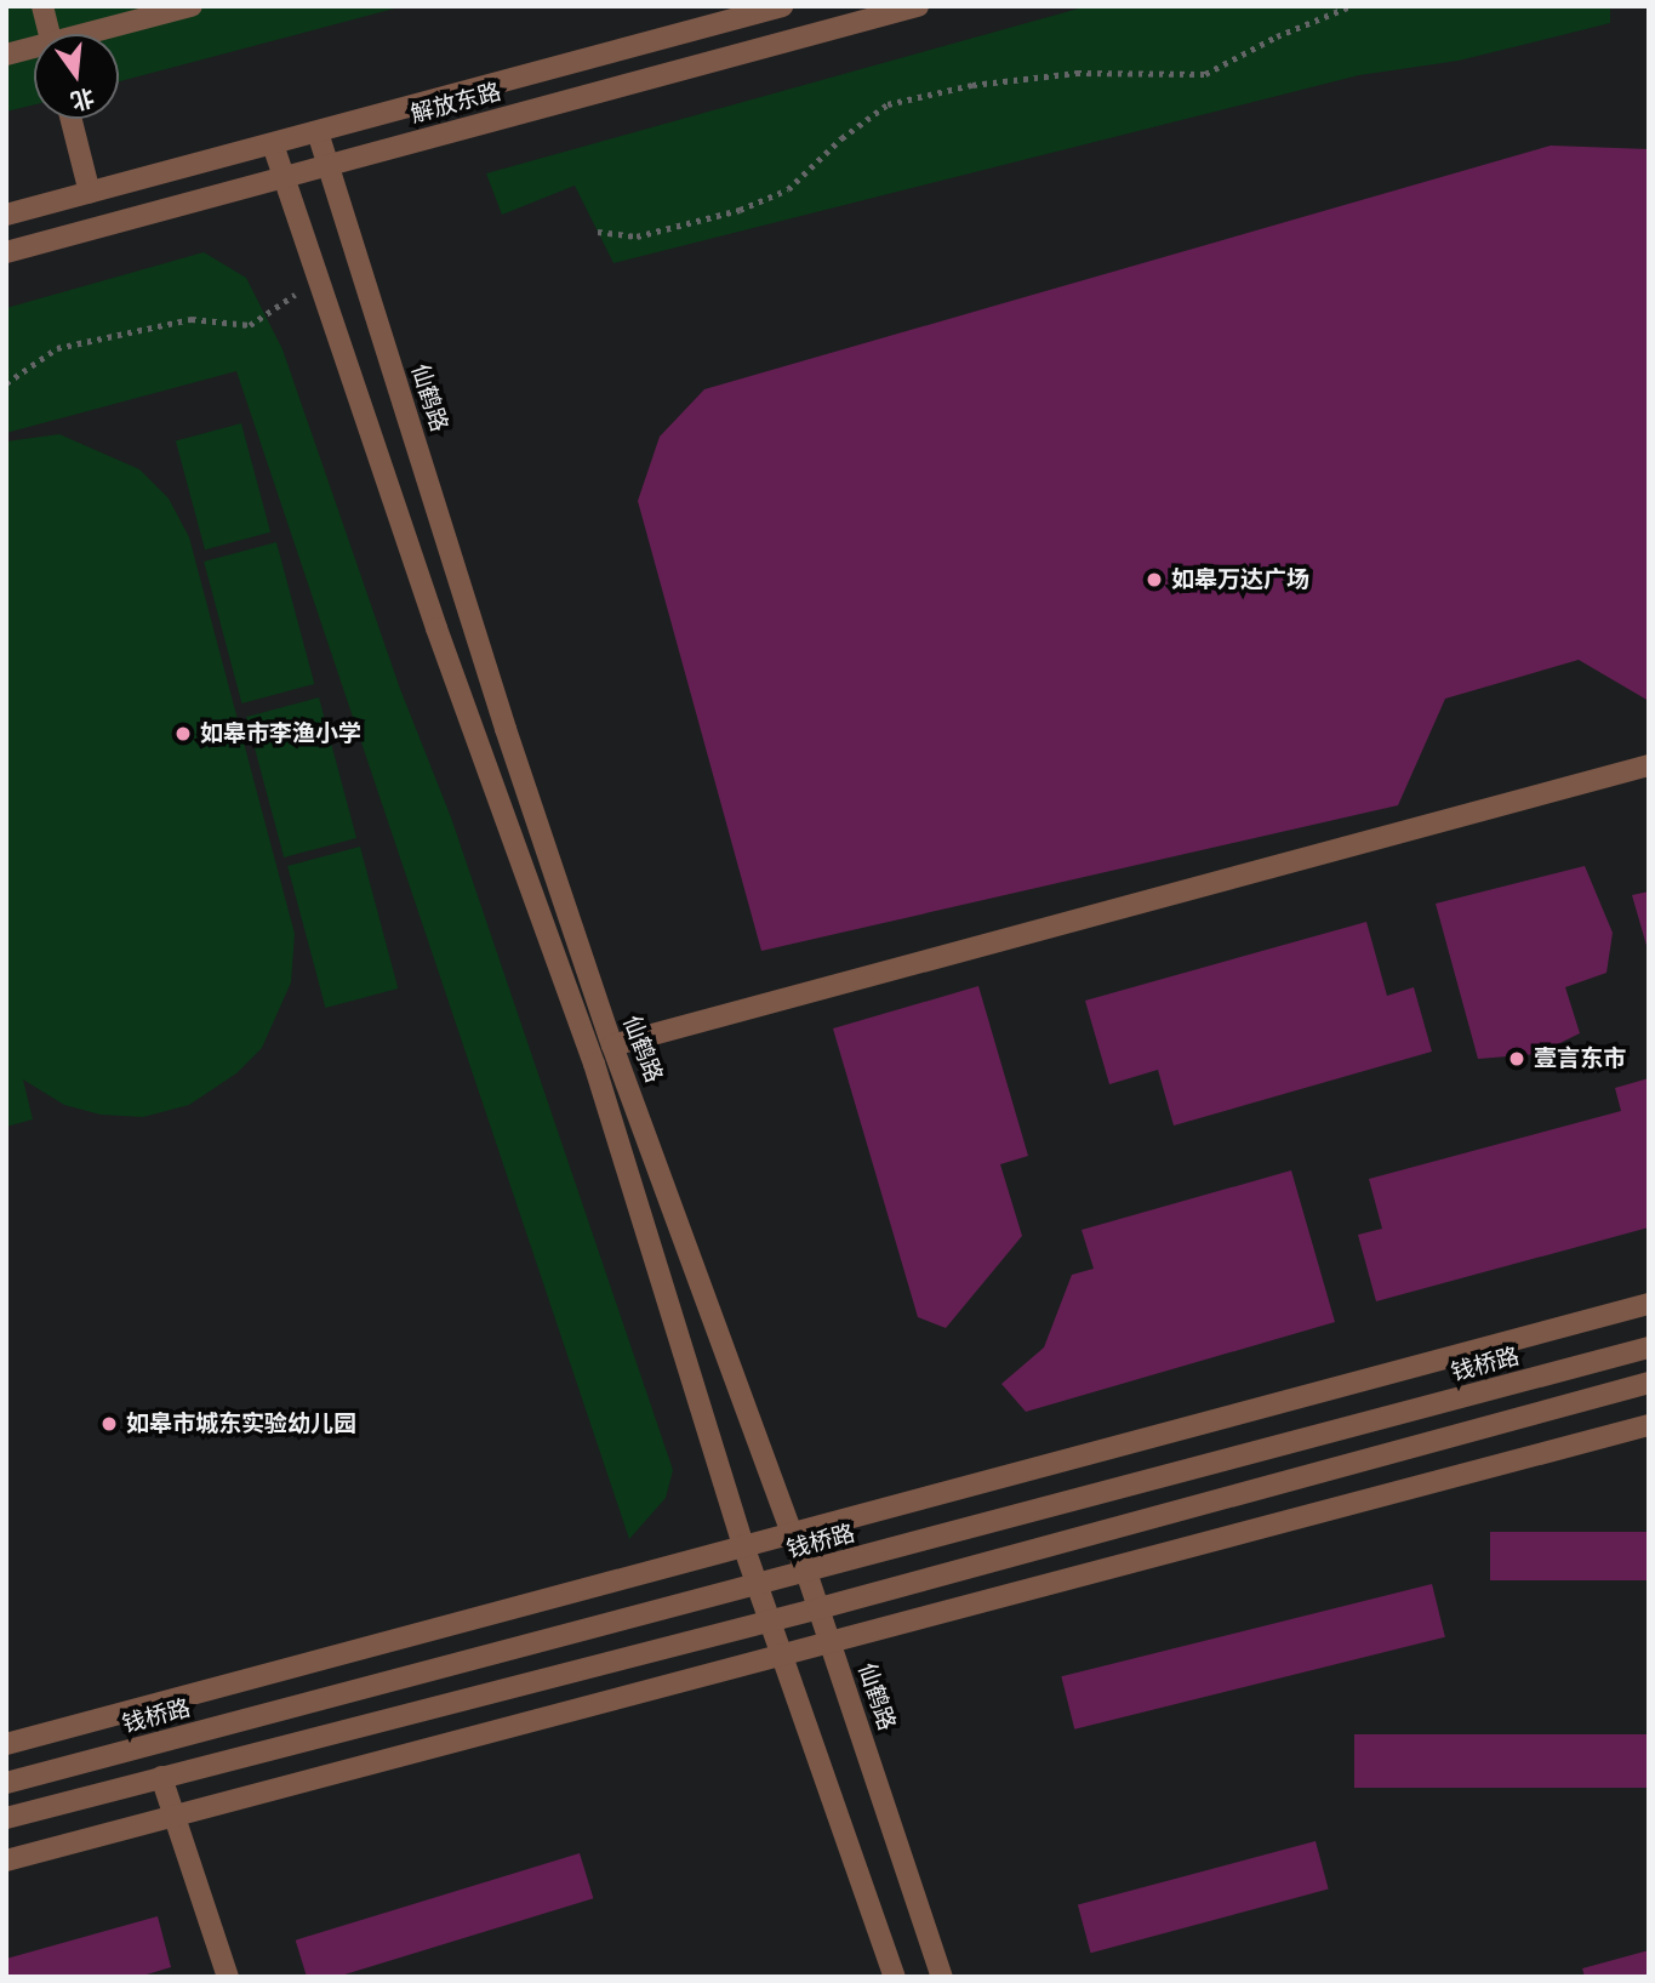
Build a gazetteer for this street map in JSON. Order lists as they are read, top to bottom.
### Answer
{
  "streets": {
    "street": ["解放东路", "仙鹤路", "钱桥路"]
  },
  "crossings": [
    ["解放东路", "仙鹤路"],
    ["仙鹤路", "钱桥路"]
  ],
  "places": [
    "如皋万达广场",
    "如皋市李渔小学",
    "壹言东市",
    "如皋市城东实验幼儿园"
  ],
  "north": "bottom"
}
